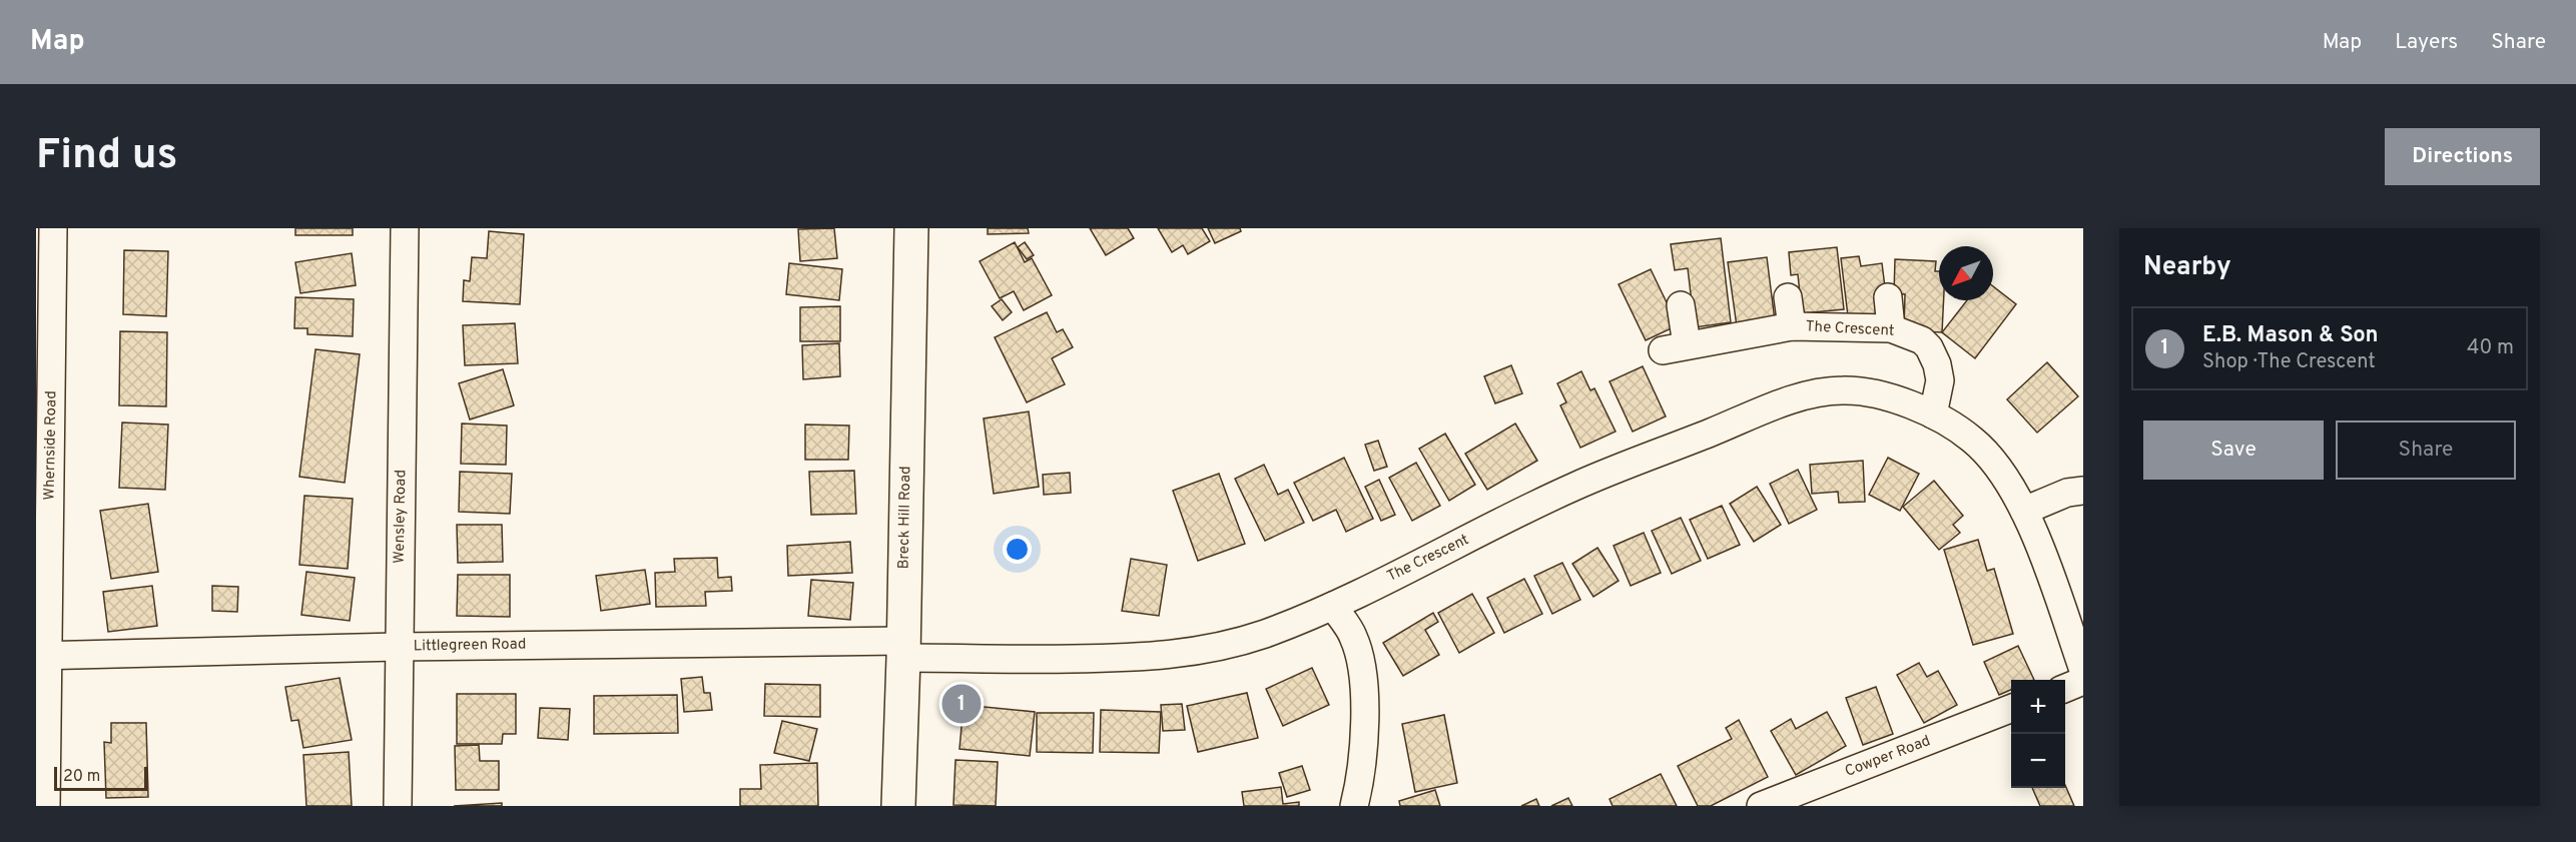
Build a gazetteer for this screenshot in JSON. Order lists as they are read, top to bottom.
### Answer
{
  "streets": {
    "street": [
      "The Crescent",
      "Whernside Road",
      "Wensley Road",
      "Breck Hill Road",
      "Littlegreen Road",
      "Cowper Road"
    ]
  },
  "crossings": [
    ["The Crescent", "Breck Hill Road"],
    ["The Crescent", "Littlegreen Road"],
    ["Whernside Road", "Littlegreen Road"],
    ["Wensley Road", "Littlegreen Road"],
    ["Breck Hill Road", "Littlegreen Road"]
  ],
  "scale_bar": "20 m",
  "north": "bottom left",
  "page": {
    "header": "Map",
    "nav": ["Map", "Layers", "Share"],
    "buttons": [
      "Directions",
      ["Save", "Share"]
    ],
    "title": "Find us",
    "heading": "Nearby",
    "list": [
      {
        "mark": "1",
        "name": "E.B. Mason & Son",
        "note": "Shop · The Crescent",
        "value": "40 m"
      }
    ],
    "map_buttons": ["+", "−"],
    "pins": "1",
    "scale": "20 m"
  }
}
